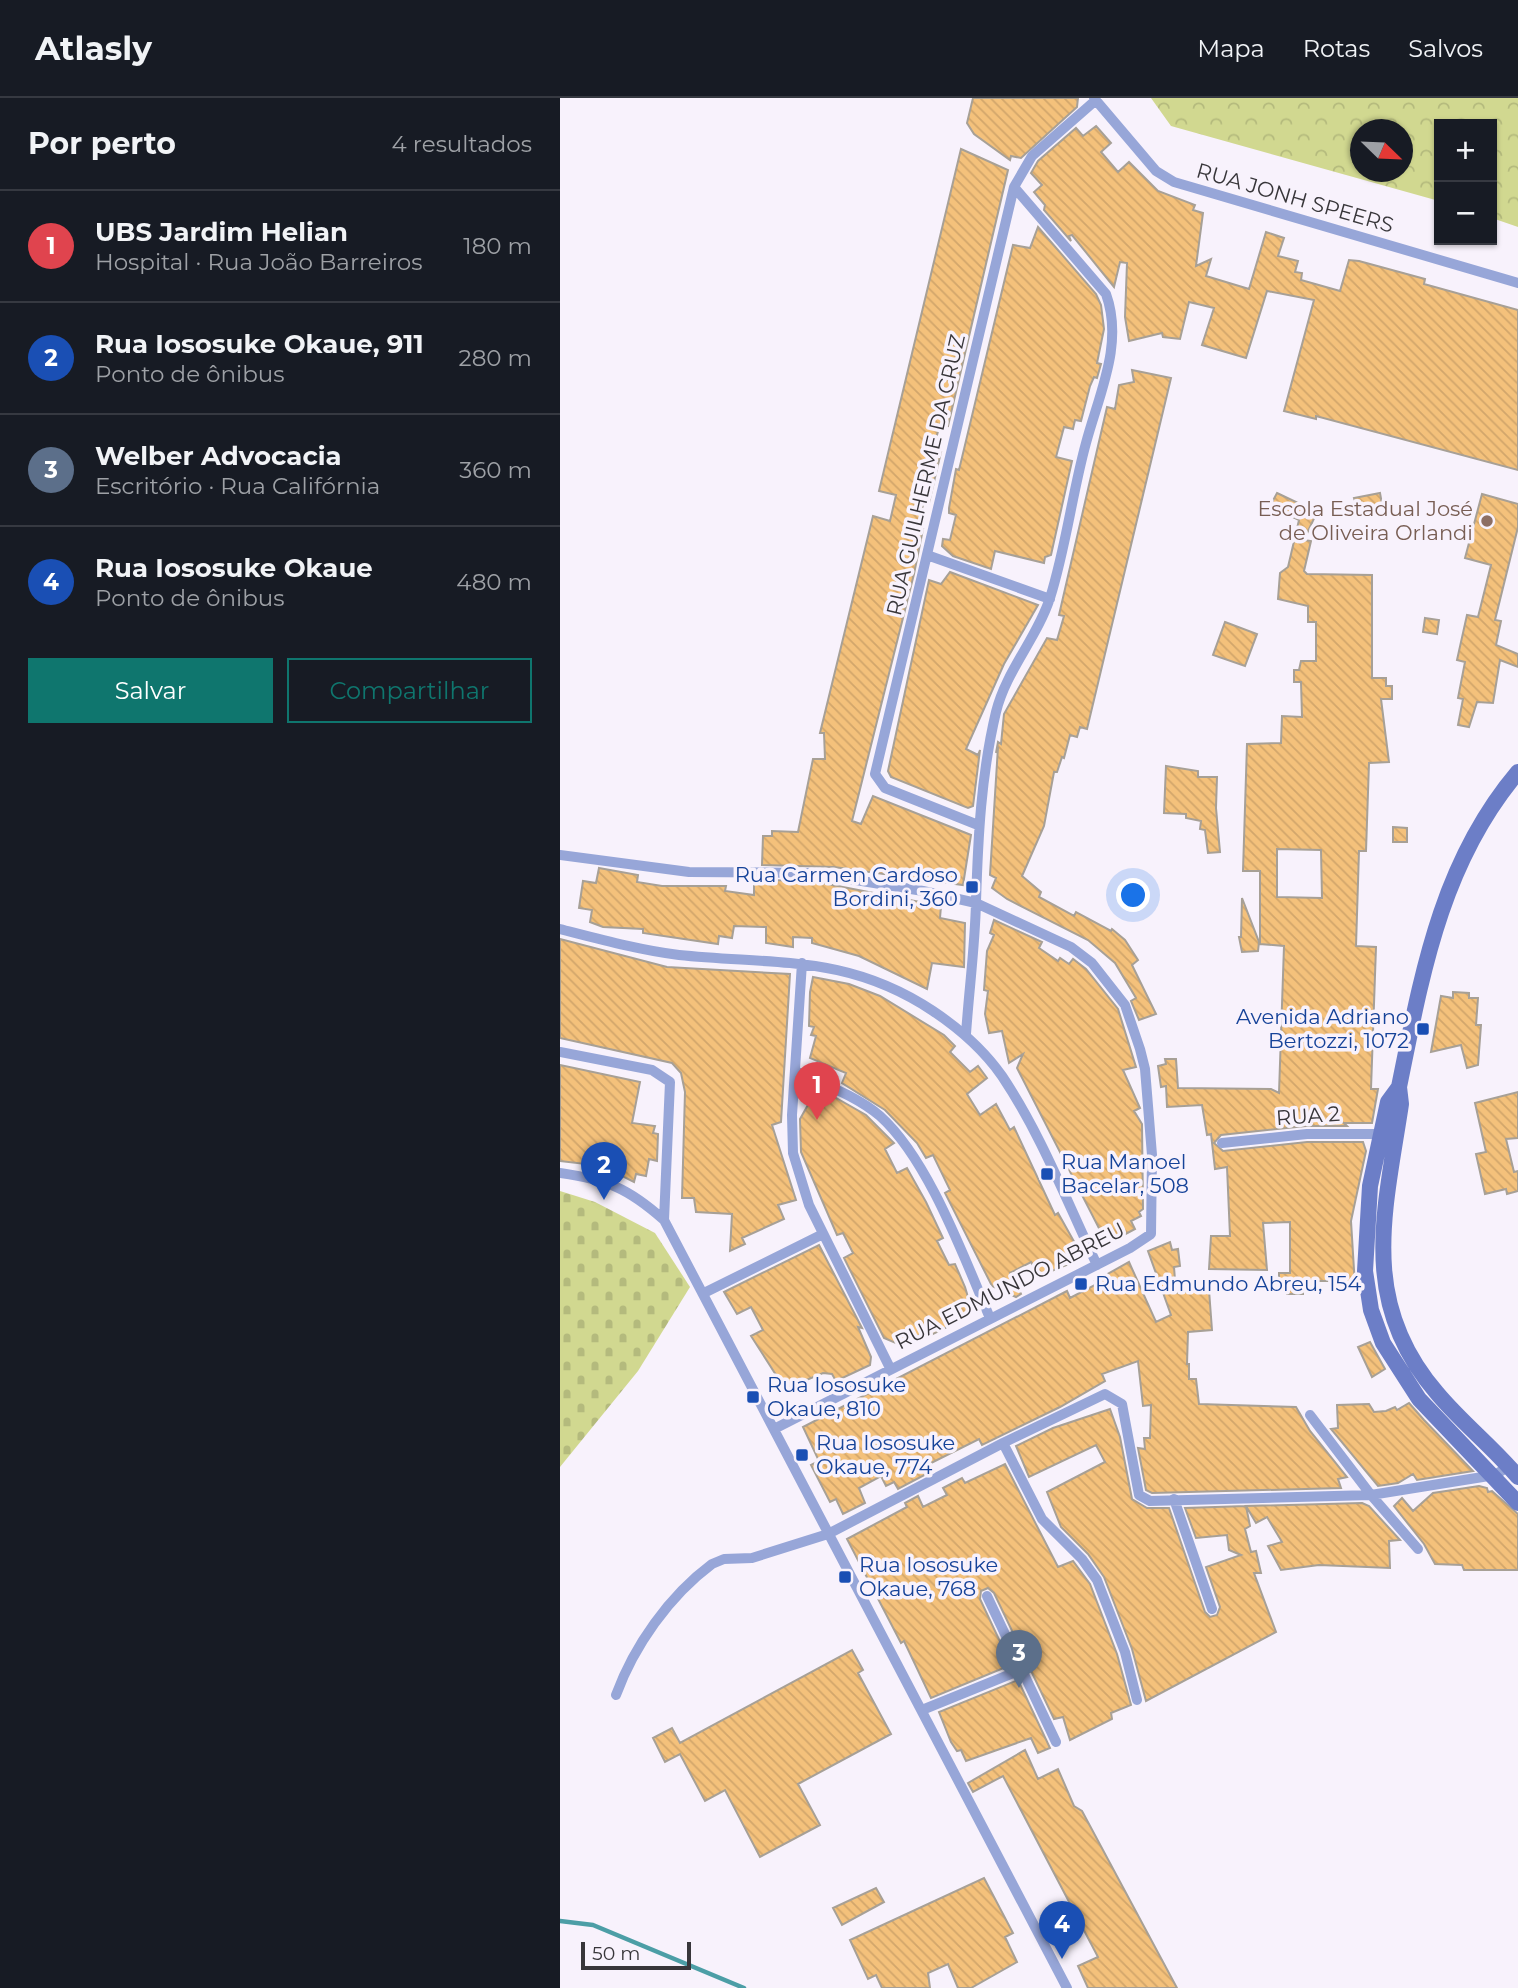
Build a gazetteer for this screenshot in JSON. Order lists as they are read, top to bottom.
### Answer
{
  "streets": {
    "street": [
      "RUA JONH SPEERS",
      "RUA GUILHERME DA CRUZ",
      "RUA 2",
      "RUA EDMUNDO ABREU"
    ]
  },
  "crossings": [
    ["RUA JONH SPEERS", "RUA GUILHERME DA CRUZ"]
  ],
  "places": {
    "other": ["Escola Estadual José de Oliveira Orlandi"],
    "transit": [
      "Rua Carmen Cardoso Bordini, 360",
      "Avenida Adriano Bertozzi, 1072",
      "Rua Manoel Bacelar, 508",
      "Rua Edmundo Abreu, 154",
      "Rua Iososuke Okaue, 810",
      "Rua Iososuke Okaue, 774",
      "Rua Iososuke Okaue, 768"
    ]
  },
  "scale_bar": "50 m",
  "north": "bottom right",
  "page": {
    "header": "Atlasly",
    "nav": ["Mapa", "Rotas", "Salvos"],
    "heading": ["Por perto", "4 resultados"],
    "map_buttons": ["+", "−"],
    "list": [
      {
        "mark": "1",
        "name": "UBS Jardim Helian",
        "note": "Hospital · Rua João Barreiros",
        "value": "180 m"
      },
      {
        "mark": "2",
        "name": "Rua Iososuke Okaue, 911",
        "note": "Ponto de ônibus",
        "value": "280 m"
      },
      {
        "mark": "3",
        "name": "Welber Advocacia",
        "note": "Escritório · Rua Califórnia",
        "value": "360 m"
      },
      {
        "mark": "4",
        "name": "Rua Iososuke Okaue",
        "note": "Ponto de ônibus",
        "value": "480 m"
      }
    ],
    "buttons": ["Salvar", "Compartilhar"],
    "pins": [
      "1",
      "2",
      "3",
      "4"
    ],
    "scale": "50 m"
  }
}
